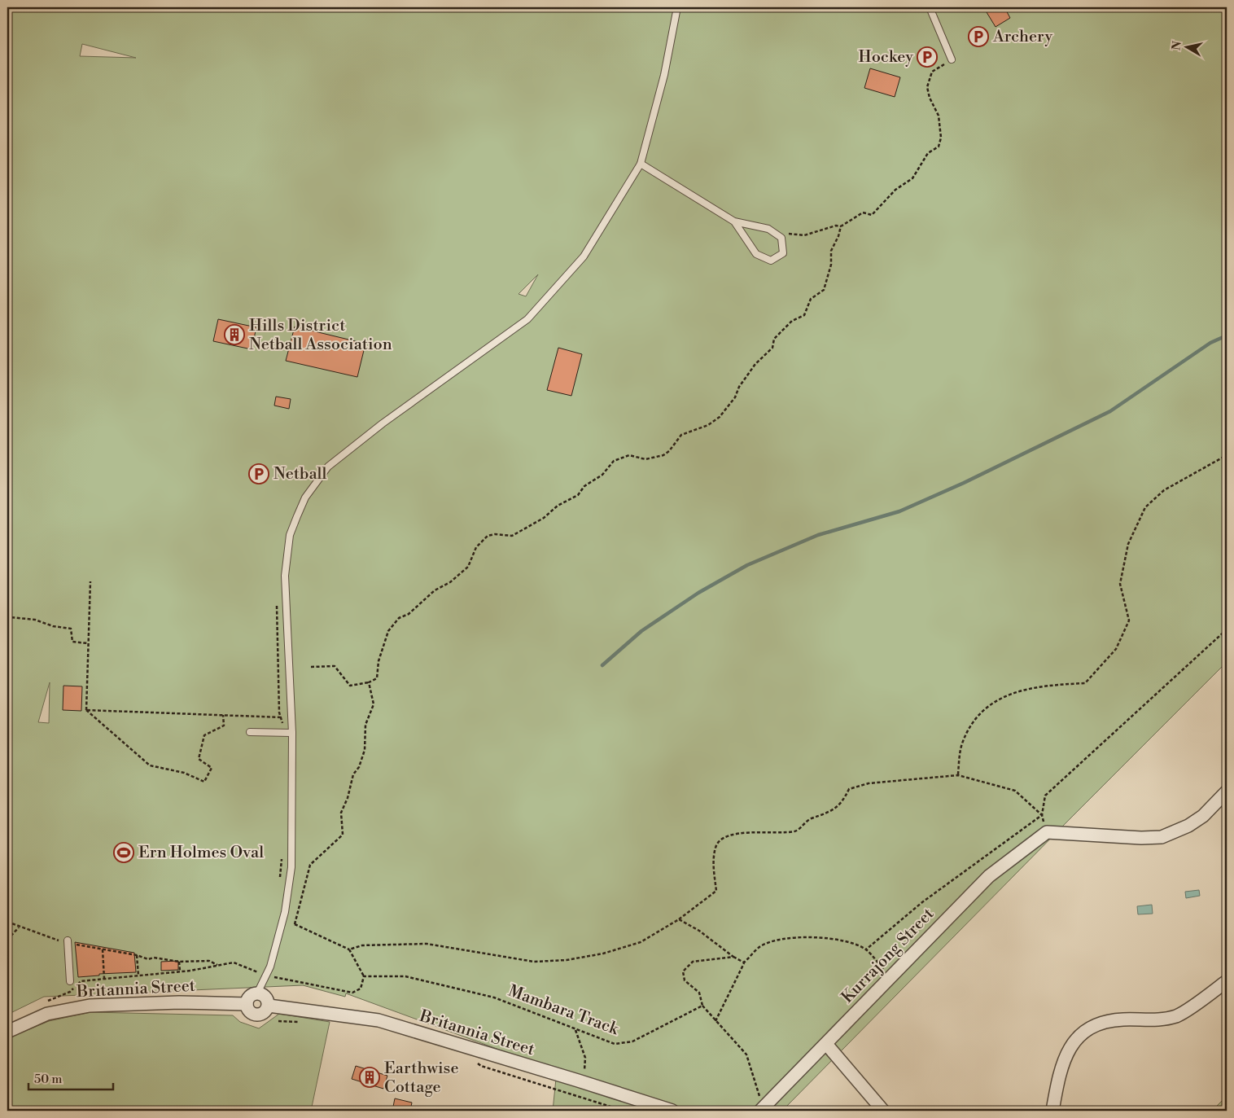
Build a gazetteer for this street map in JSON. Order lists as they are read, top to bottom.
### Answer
{
  "streets": {
    "street": ["Kurrajong Street", "Britannia Street"],
    "path": ["Mambara Track"]
  },
  "places": {
    "parking": ["Archery", "Hockey", "Netball"],
    "building": ["Hills District Netball Association", "Earthwise Cottage"],
    "sports": ["Ern Holmes Oval"]
  },
  "scale_bar": "50 m",
  "north": "left"
}
